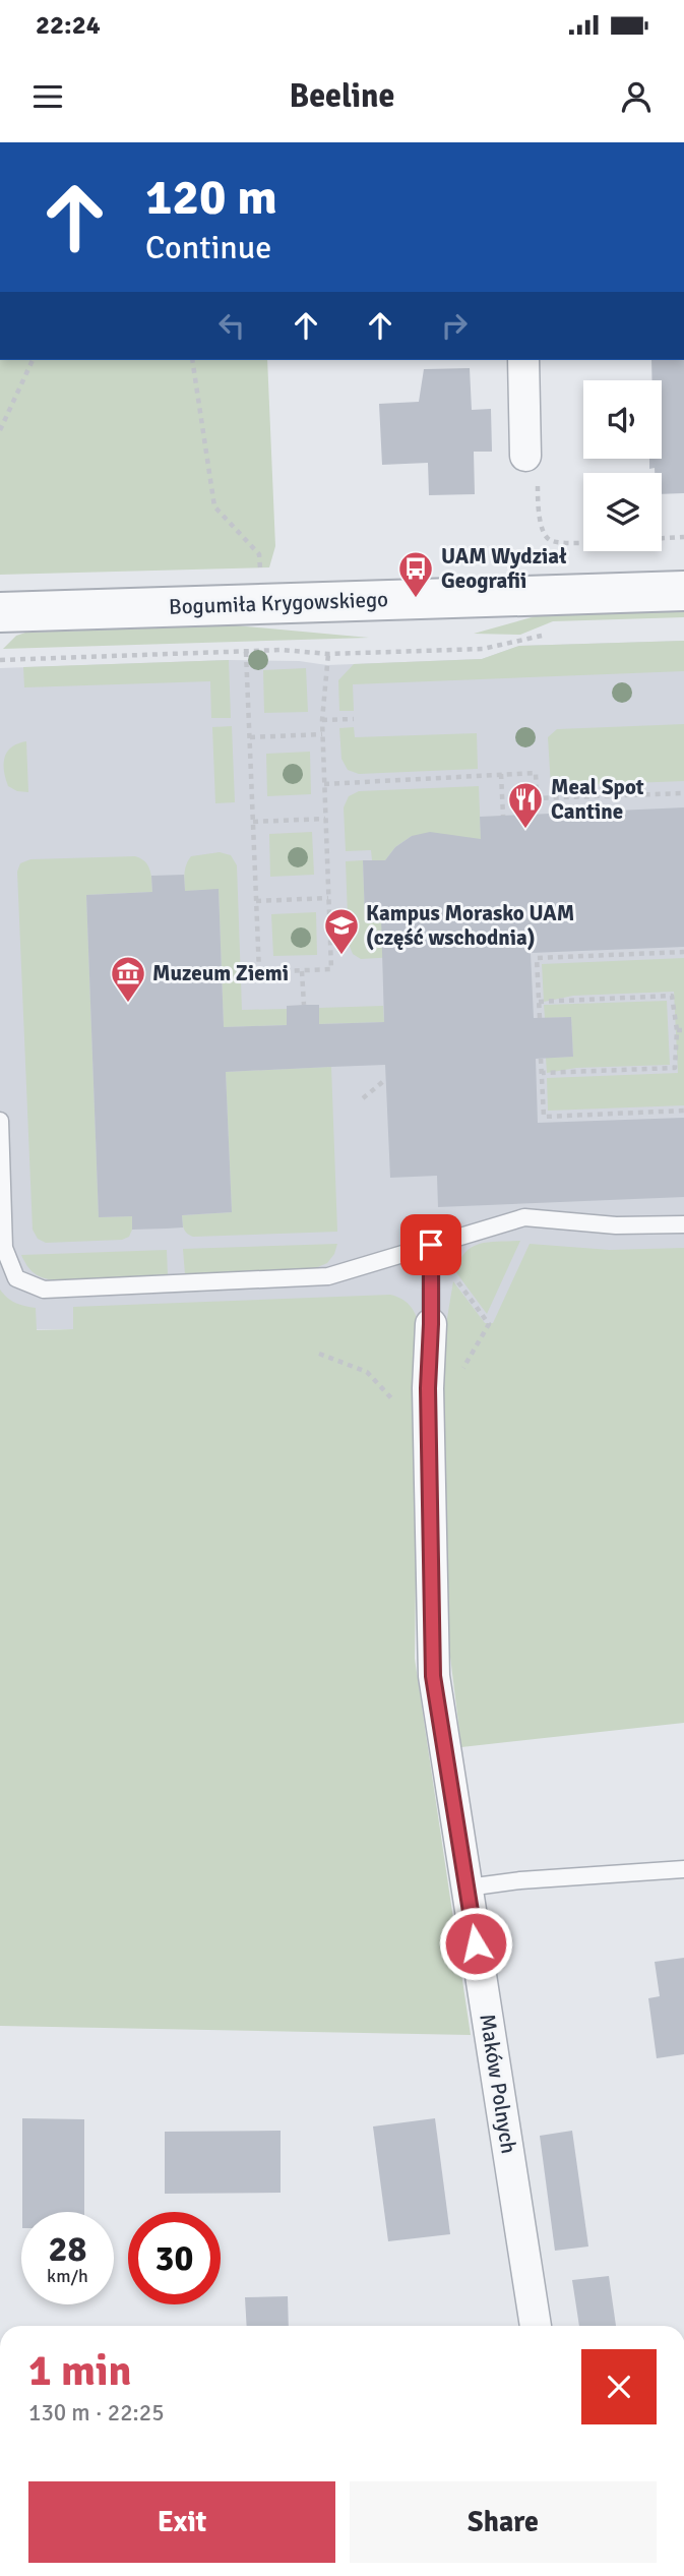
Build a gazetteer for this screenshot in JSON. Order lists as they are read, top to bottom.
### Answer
{
  "streets": {
    "street": ["Bogumiła Krygowskiego", "Maków Polnych"]
  },
  "places": {
    "bus stop": ["UAM Wydział Geografii"],
    "restaurant": ["Meal Spot Cantine"],
    "school or university": ["Kampus Morasko UAM (część wschodnia)"],
    "museum": ["Muzeum Ziemi"]
  },
  "page": {
    "status": "22:24",
    "header": "Beeline",
    "turn": ["120 m", "Continue"],
    "speed": "28 km/h",
    "limit": "30",
    "heading": ["1 min", "130 m · 22:25"],
    "buttons": ["Exit", "Share"]
  }
}
